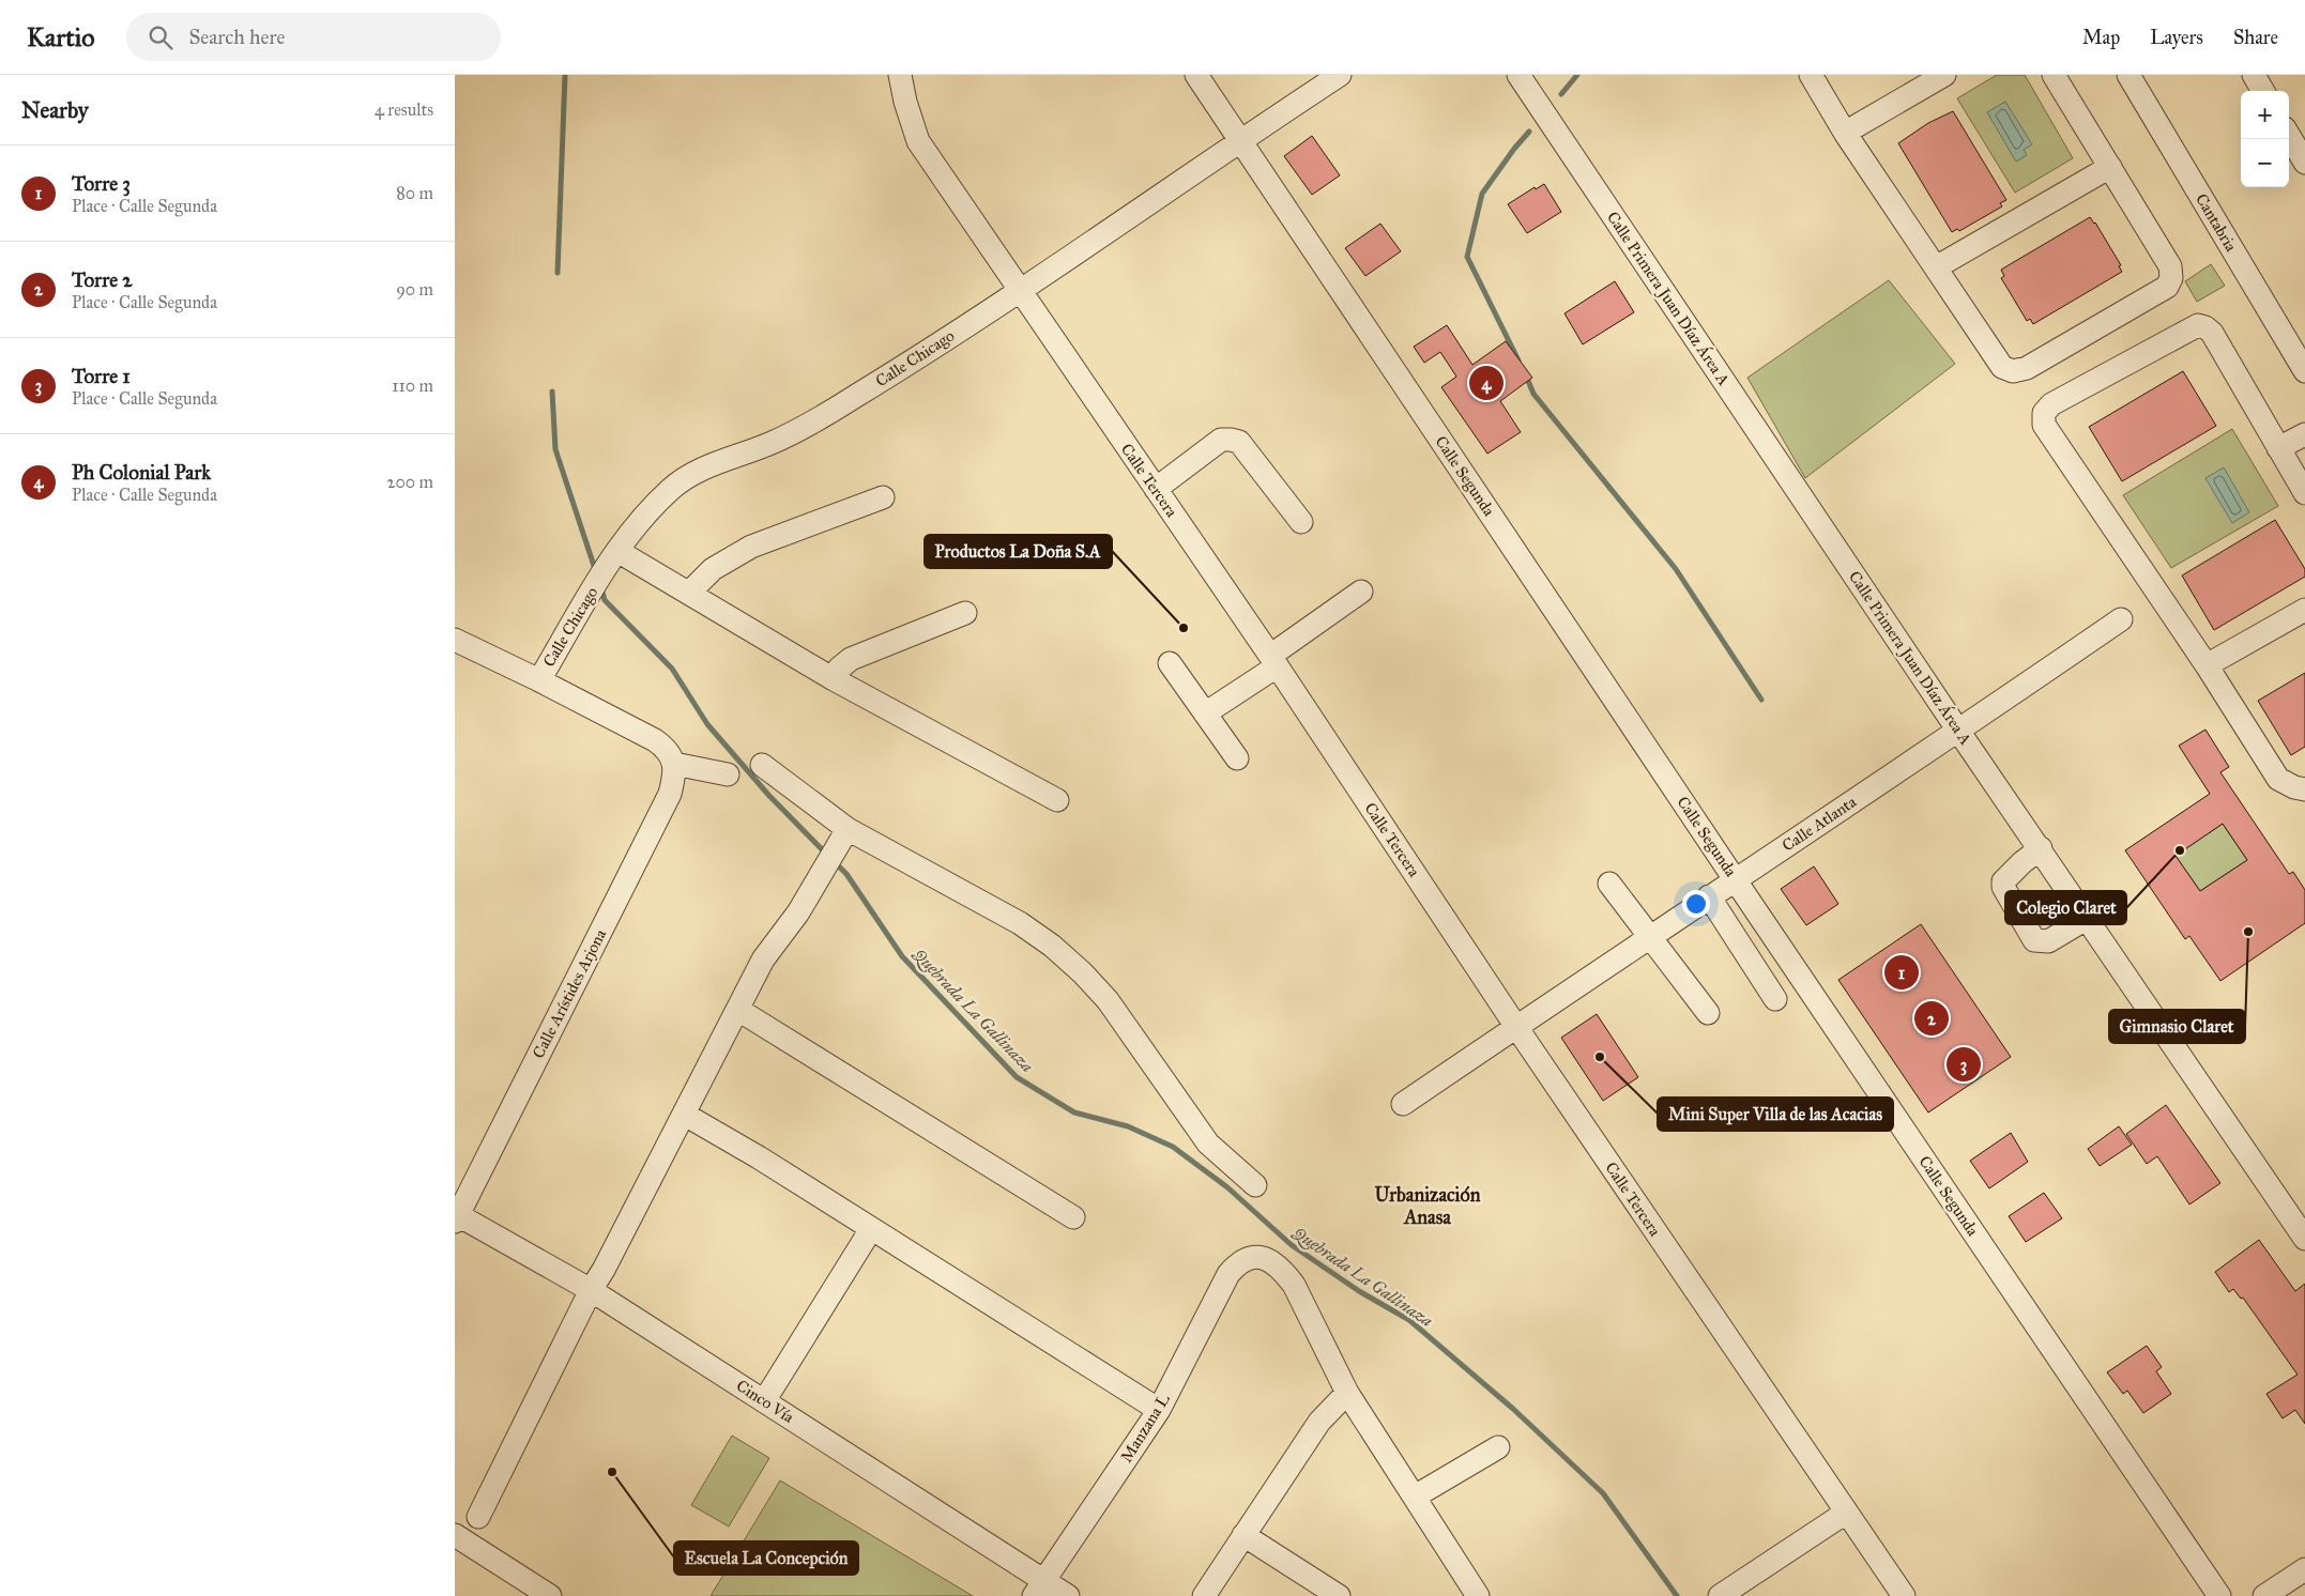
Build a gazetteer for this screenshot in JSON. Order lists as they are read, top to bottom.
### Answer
{
  "streets": {
    "street": [
      "Cantabria",
      "Calle Primera Juan Díaz Área A",
      "Calle Chicago",
      "Calle Segunda",
      "Calle Tercera",
      "Calle Atlanta",
      "Calle Arístides Arjona",
      "Cinco Vía",
      "Manzana L"
    ]
  },
  "crossings": [
    ["Calle Primera Juan Díaz Área A", "Calle Atlanta"],
    ["Calle Chicago", "Calle Segunda"],
    ["Calle Chicago", "Calle Tercera"],
    ["Calle Segunda", "Calle Atlanta"],
    ["Calle Tercera", "Calle Atlanta"],
    ["Calle Arístides Arjona", "Cinco Vía"],
    ["Cinco Vía", "Manzana L"]
  ],
  "districts": ["Urbanización Anasa"],
  "water": ["Quebrada La Gallinaza"],
  "places": [
    "Productos La Doña S.A",
    "Colegio Claret",
    "Gimnasio Claret",
    "Mini Super Villa de las Acacias",
    "Escuela La Concepción"
  ],
  "page": {
    "header": "Kartio",
    "search": "Search here",
    "nav": ["Map", "Layers", "Share"],
    "heading": ["Nearby", "4 results"],
    "map_buttons": ["+", "−"],
    "list": [
      {
        "mark": "1",
        "name": "Torre 3",
        "note": "Place · Calle Segunda",
        "value": "80 m"
      },
      {
        "mark": "2",
        "name": "Torre 2",
        "note": "Place · Calle Segunda",
        "value": "90 m"
      },
      {
        "mark": "3",
        "name": "Torre 1",
        "note": "Place · Calle Segunda",
        "value": "110 m"
      },
      {
        "mark": "4",
        "name": "Ph Colonial Park",
        "note": "Place · Calle Segunda",
        "value": "200 m"
      }
    ],
    "pins": [
      "4",
      "1",
      "2",
      "3"
    ]
  }
}
